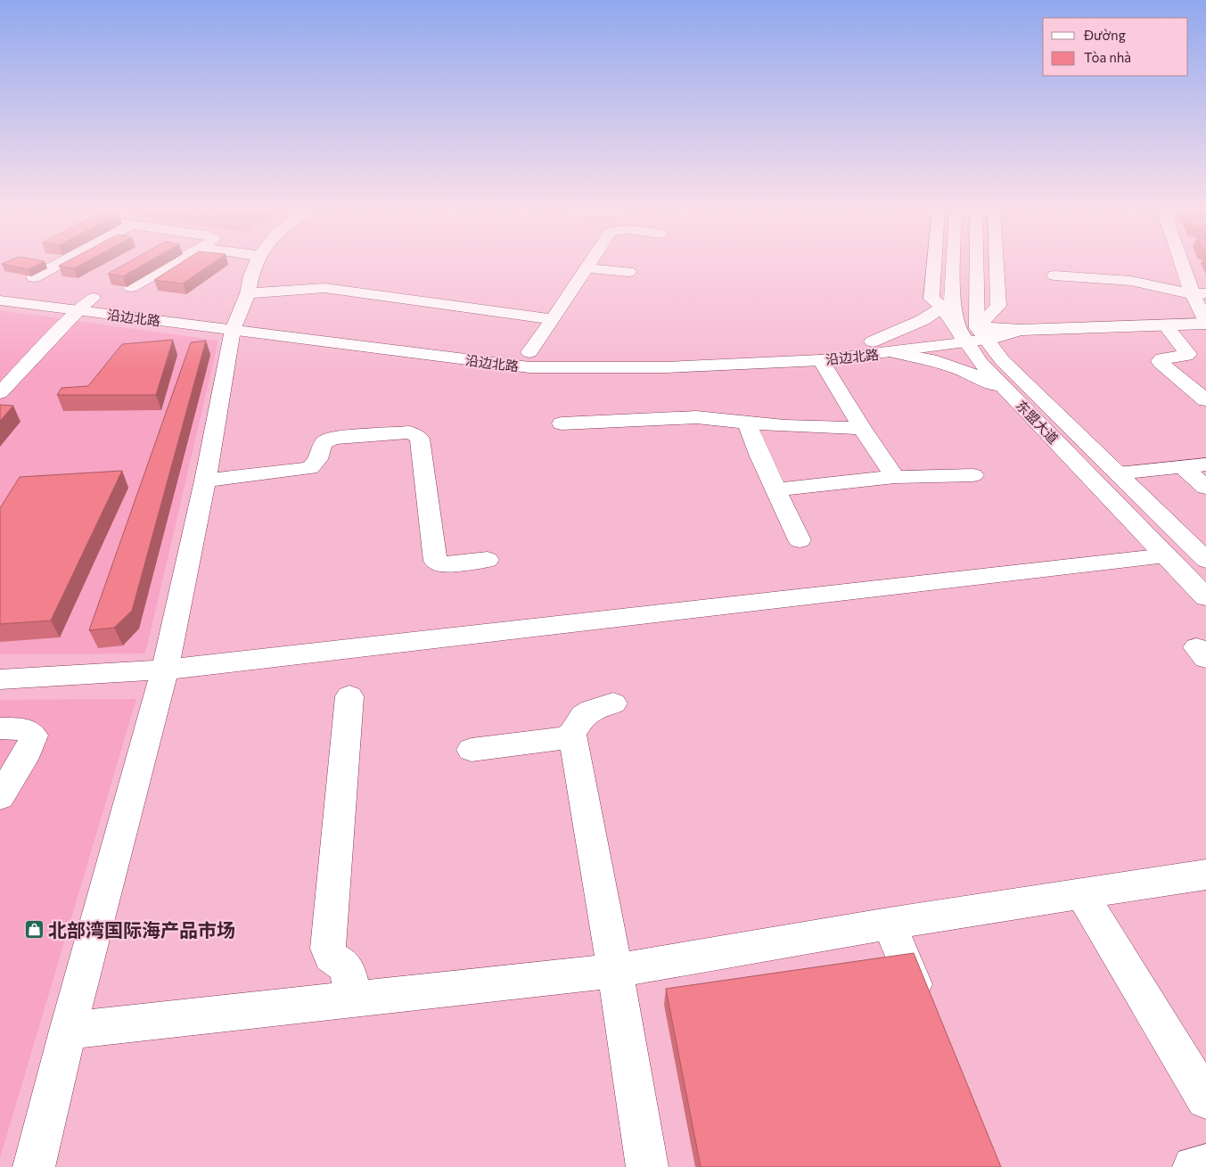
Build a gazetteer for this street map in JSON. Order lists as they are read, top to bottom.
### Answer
{
  "streets": {
    "main road": ["沿边北路", "东盟大道"]
  },
  "crossings": [
    ["沿边北路", "东盟大道"]
  ],
  "places": {
    "shop": ["北部湾国际海产品市场"]
  },
  "legend": ["Đường", "Tòa nhà"]
}
